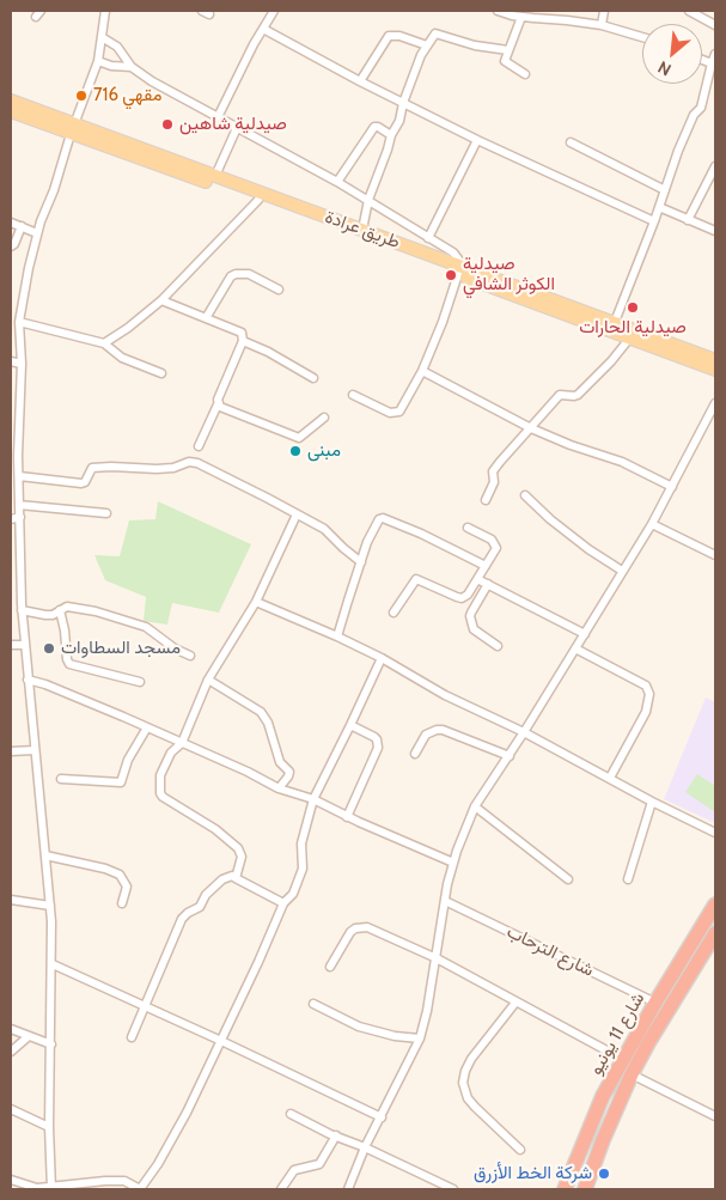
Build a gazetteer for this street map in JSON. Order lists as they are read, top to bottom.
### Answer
{
  "streets": {
    "highway": ["شارع 11 يونيو"],
    "main road": ["طريق عرادة"],
    "street": ["شارع الترحاب"]
  },
  "crossings": [
    ["شارع الترحاب", "شارع 11 يونيو"]
  ],
  "places": [
    "مقهي 716",
    "صيدلية شاهين",
    "صيدلية الكوثر الشافي",
    "صيدلية الحارات",
    "مبنى",
    "مسجد السطاوات",
    "شركة الخط الأزرق"
  ],
  "north": "bottom left"
}
